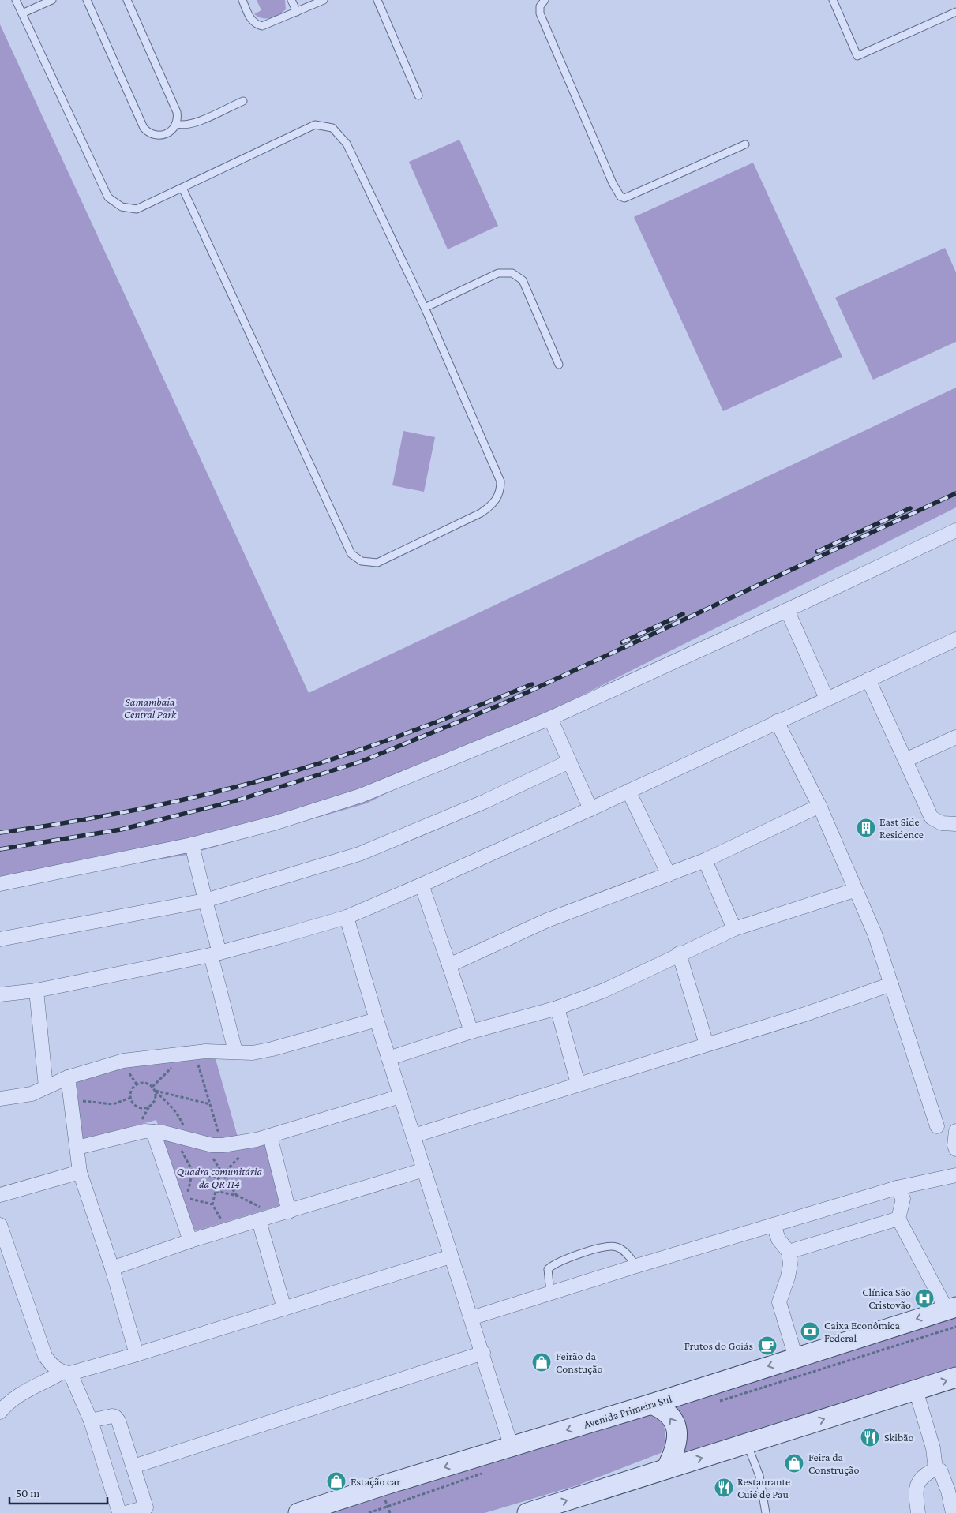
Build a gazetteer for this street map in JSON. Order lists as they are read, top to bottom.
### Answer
{
  "streets": {
    "main road": ["Avenida Primeira Sul"]
  },
  "parks": ["Samambaia Central Park", "Quadra comunitária da QR 114"],
  "places": {
    "building": ["East Side Residence"],
    "hospital": ["Clínica São Cristovão"],
    "bank": ["Caixa Econômica Federal"],
    "cafe": ["Frutos do Goiás"],
    "shop": ["Feirão da Constução", "Feira da Construção", "Estação car"],
    "restaurant": ["Skibão", "Restaurante Cuié de Pau"]
  },
  "scale_bar": "50 m"
}
